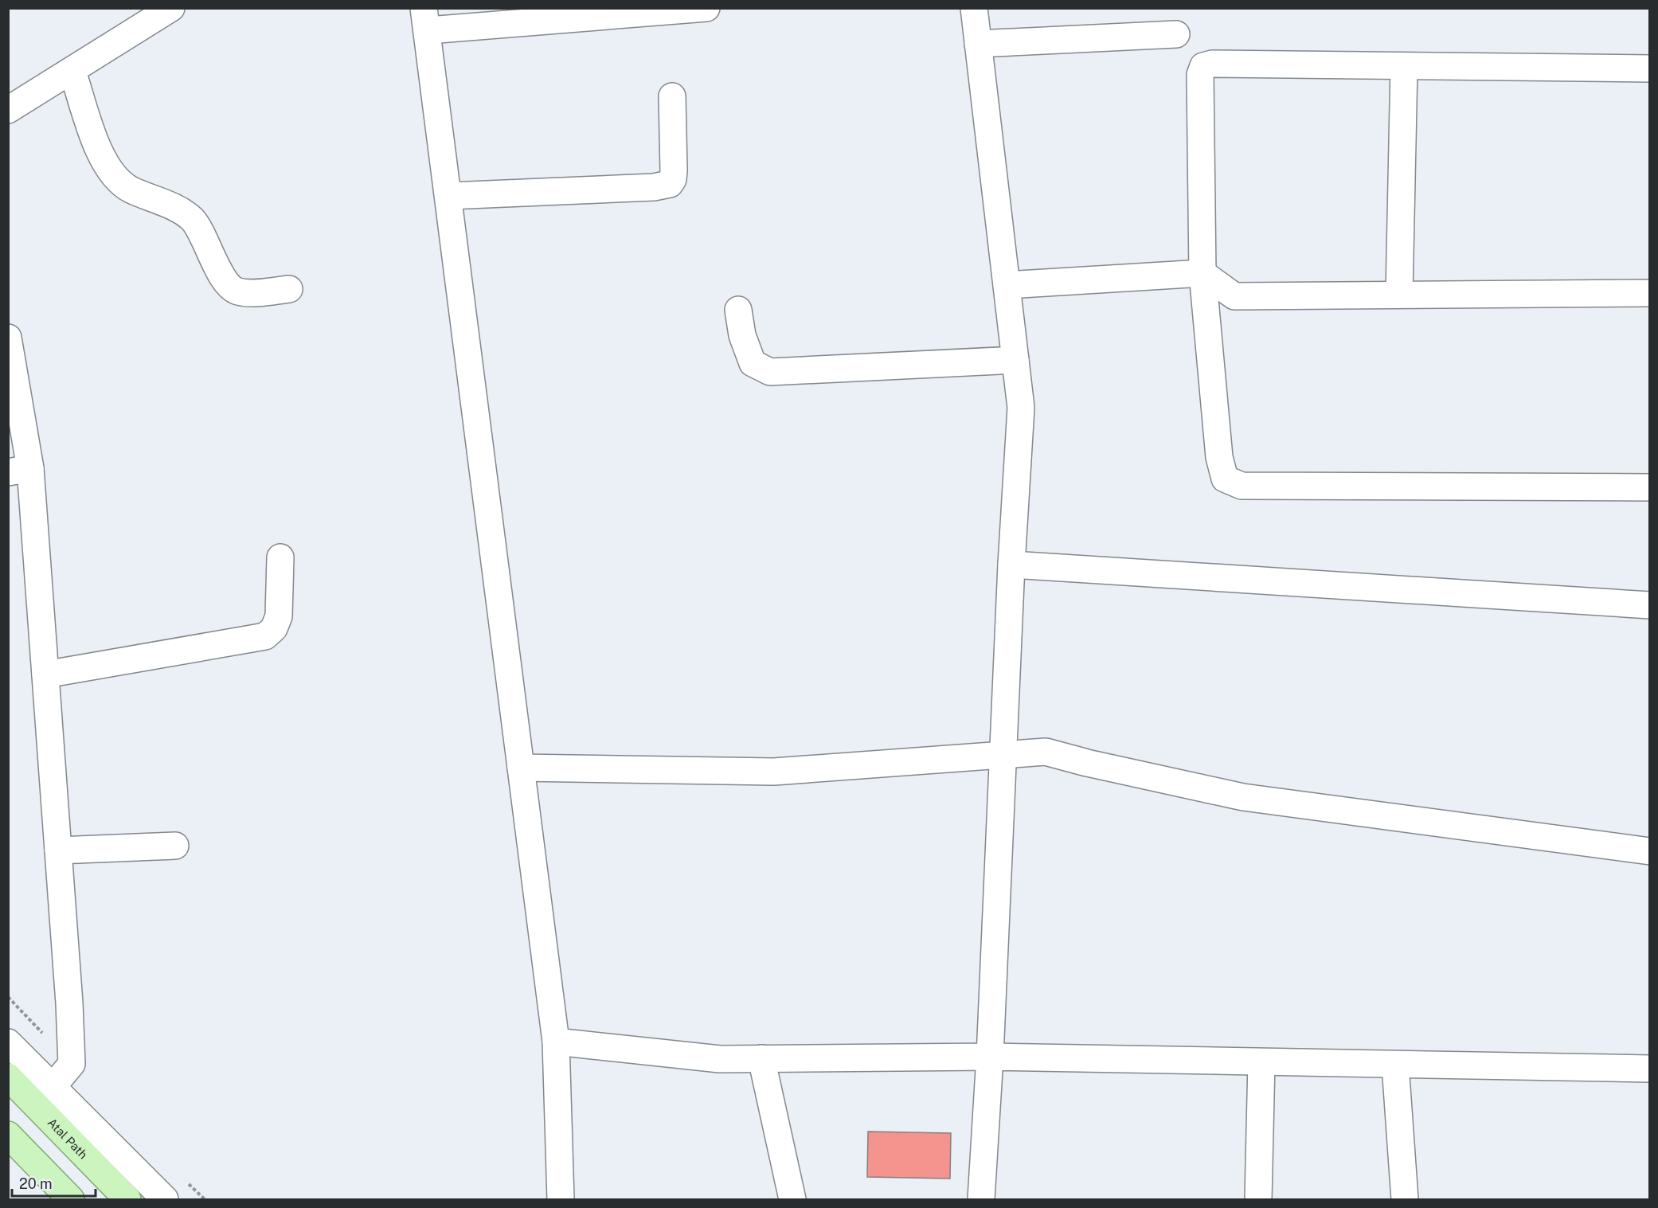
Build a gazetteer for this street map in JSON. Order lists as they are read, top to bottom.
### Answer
{
  "streets": {
    "main road": ["Atal Path"]
  },
  "scale_bar": "20 m"
}
